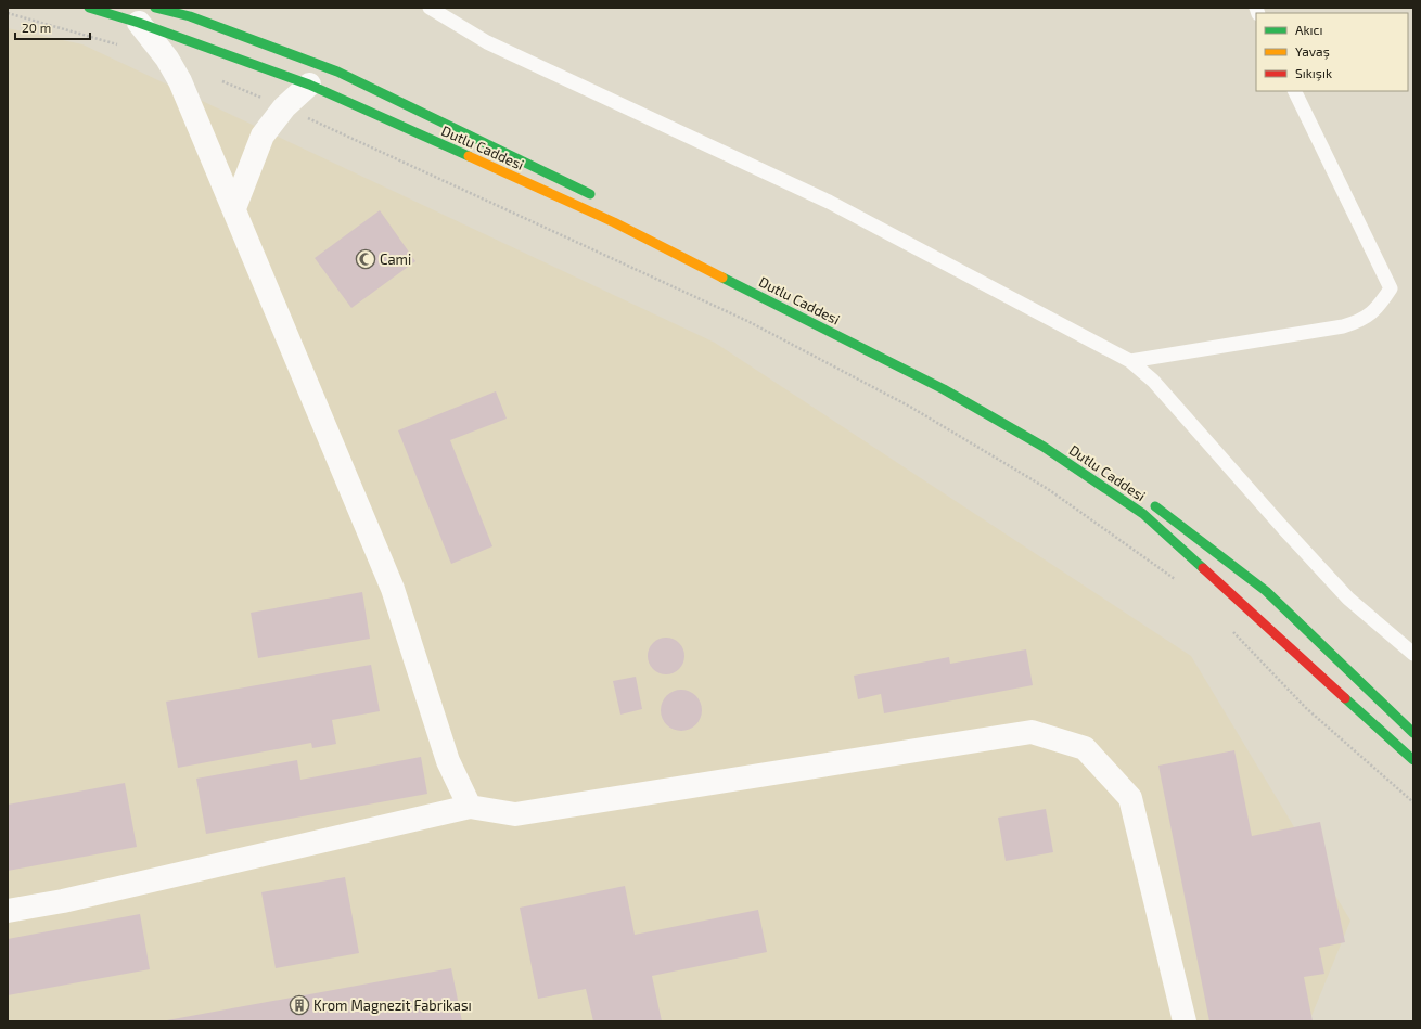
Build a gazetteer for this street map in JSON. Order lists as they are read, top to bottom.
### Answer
{
  "streets": {
    "main road": ["Dutlu Caddesi"]
  },
  "places": {
    "mosque": ["Cami"],
    "building": ["Krom Magnezit Fabrikası"]
  },
  "legend": ["Akıcı", "Yavaş", "Sıkışık"],
  "scale_bar": "20 m"
}
